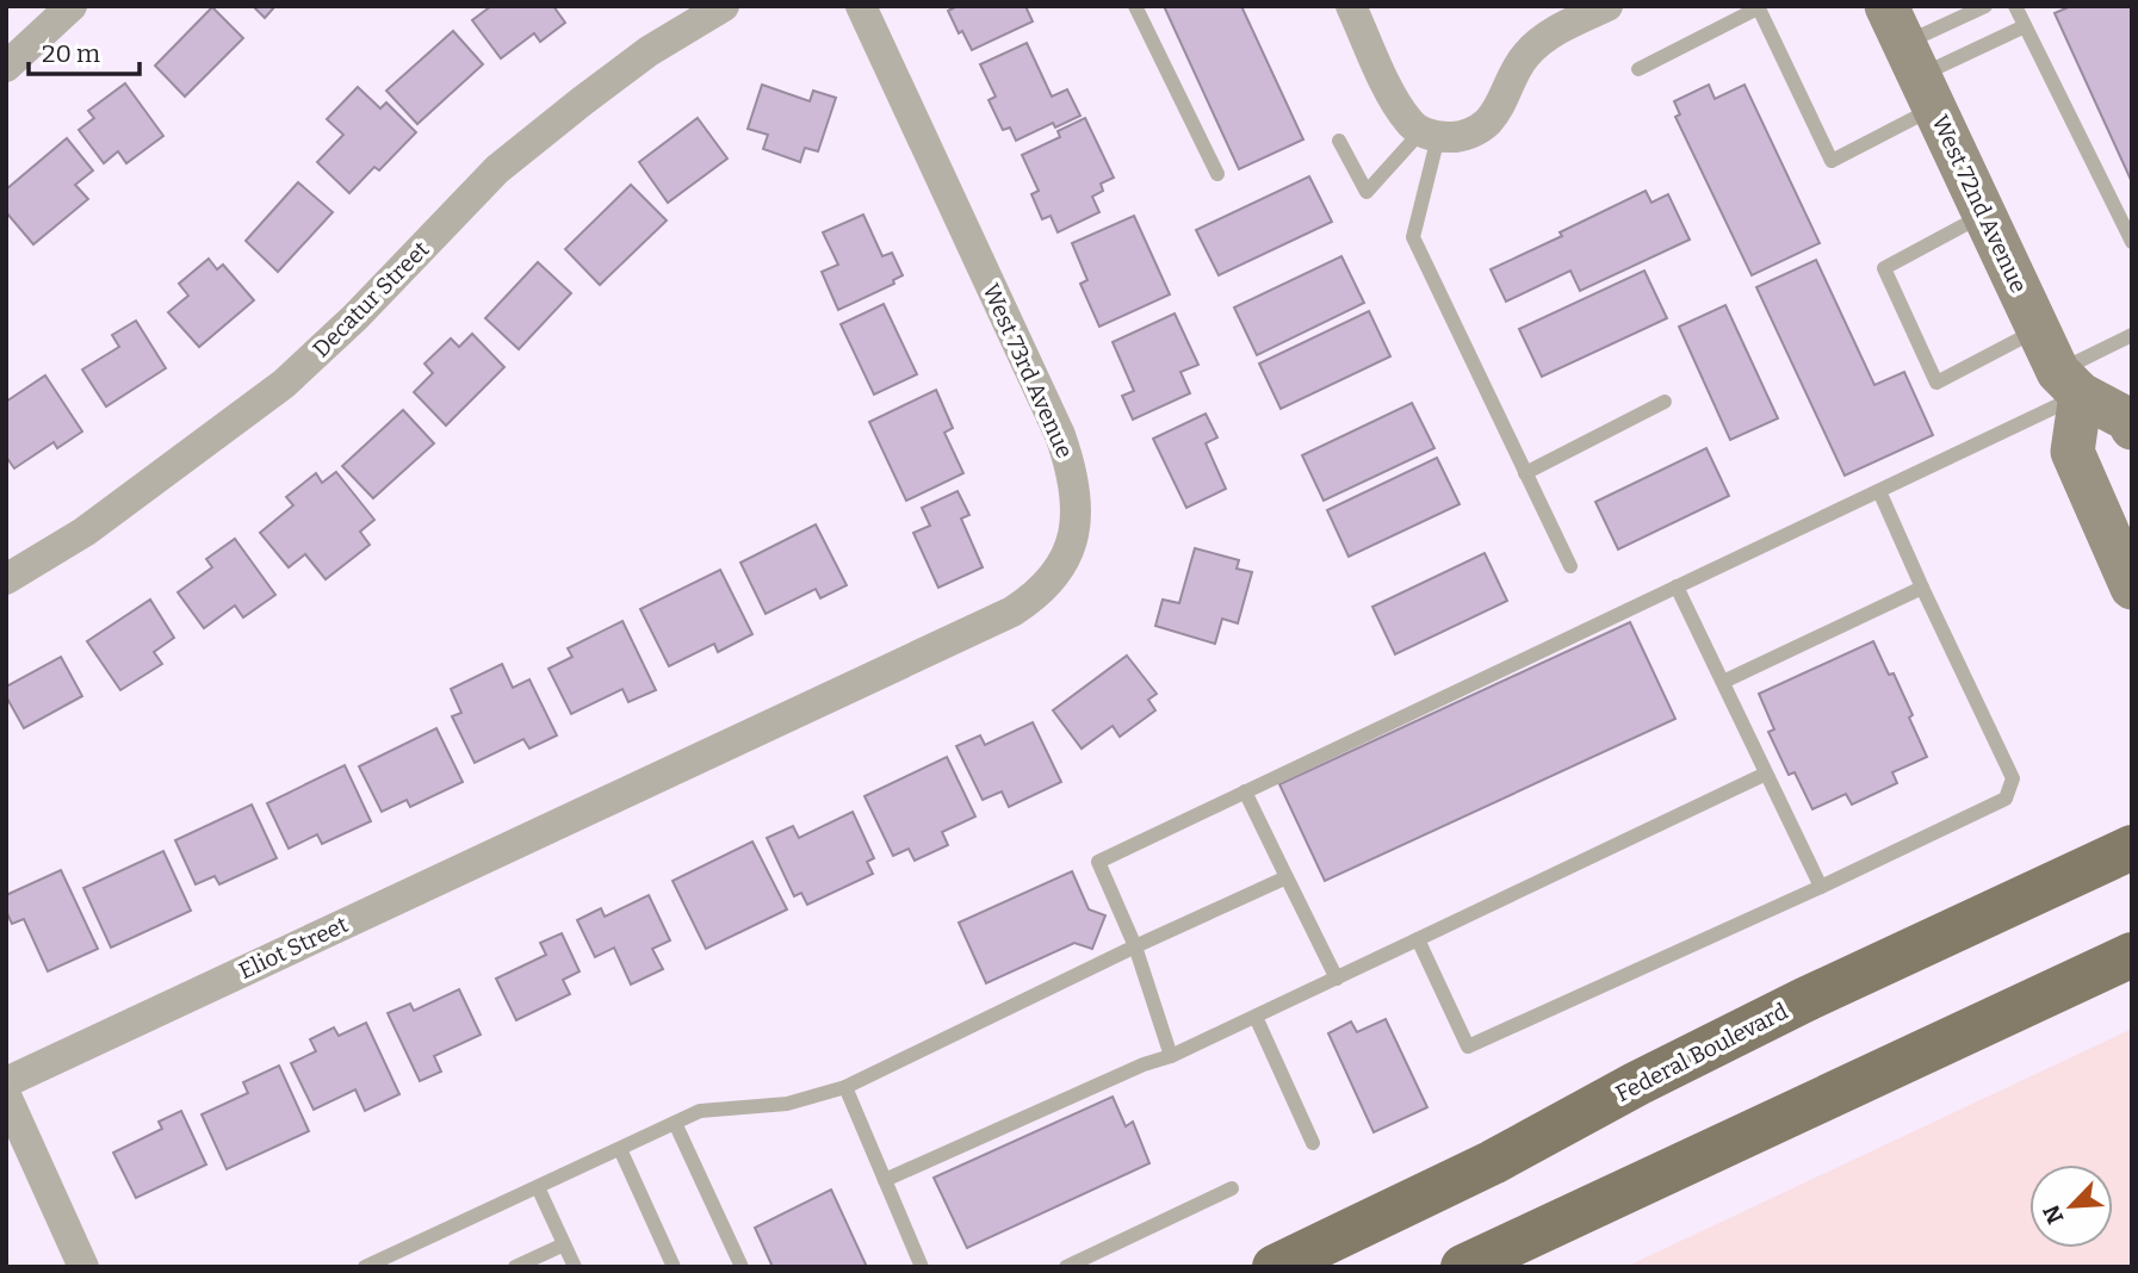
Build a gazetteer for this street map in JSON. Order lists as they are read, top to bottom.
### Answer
{
  "streets": {
    "main road": ["West 72nd Avenue", "Federal Boulevard"],
    "street": ["Decatur Street", "West 73rd Avenue", "Eliot Street"]
  },
  "crossings": [
    ["West 73rd Avenue", "Eliot Street"]
  ],
  "scale_bar": "20 m",
  "north": "bottom left"
}
